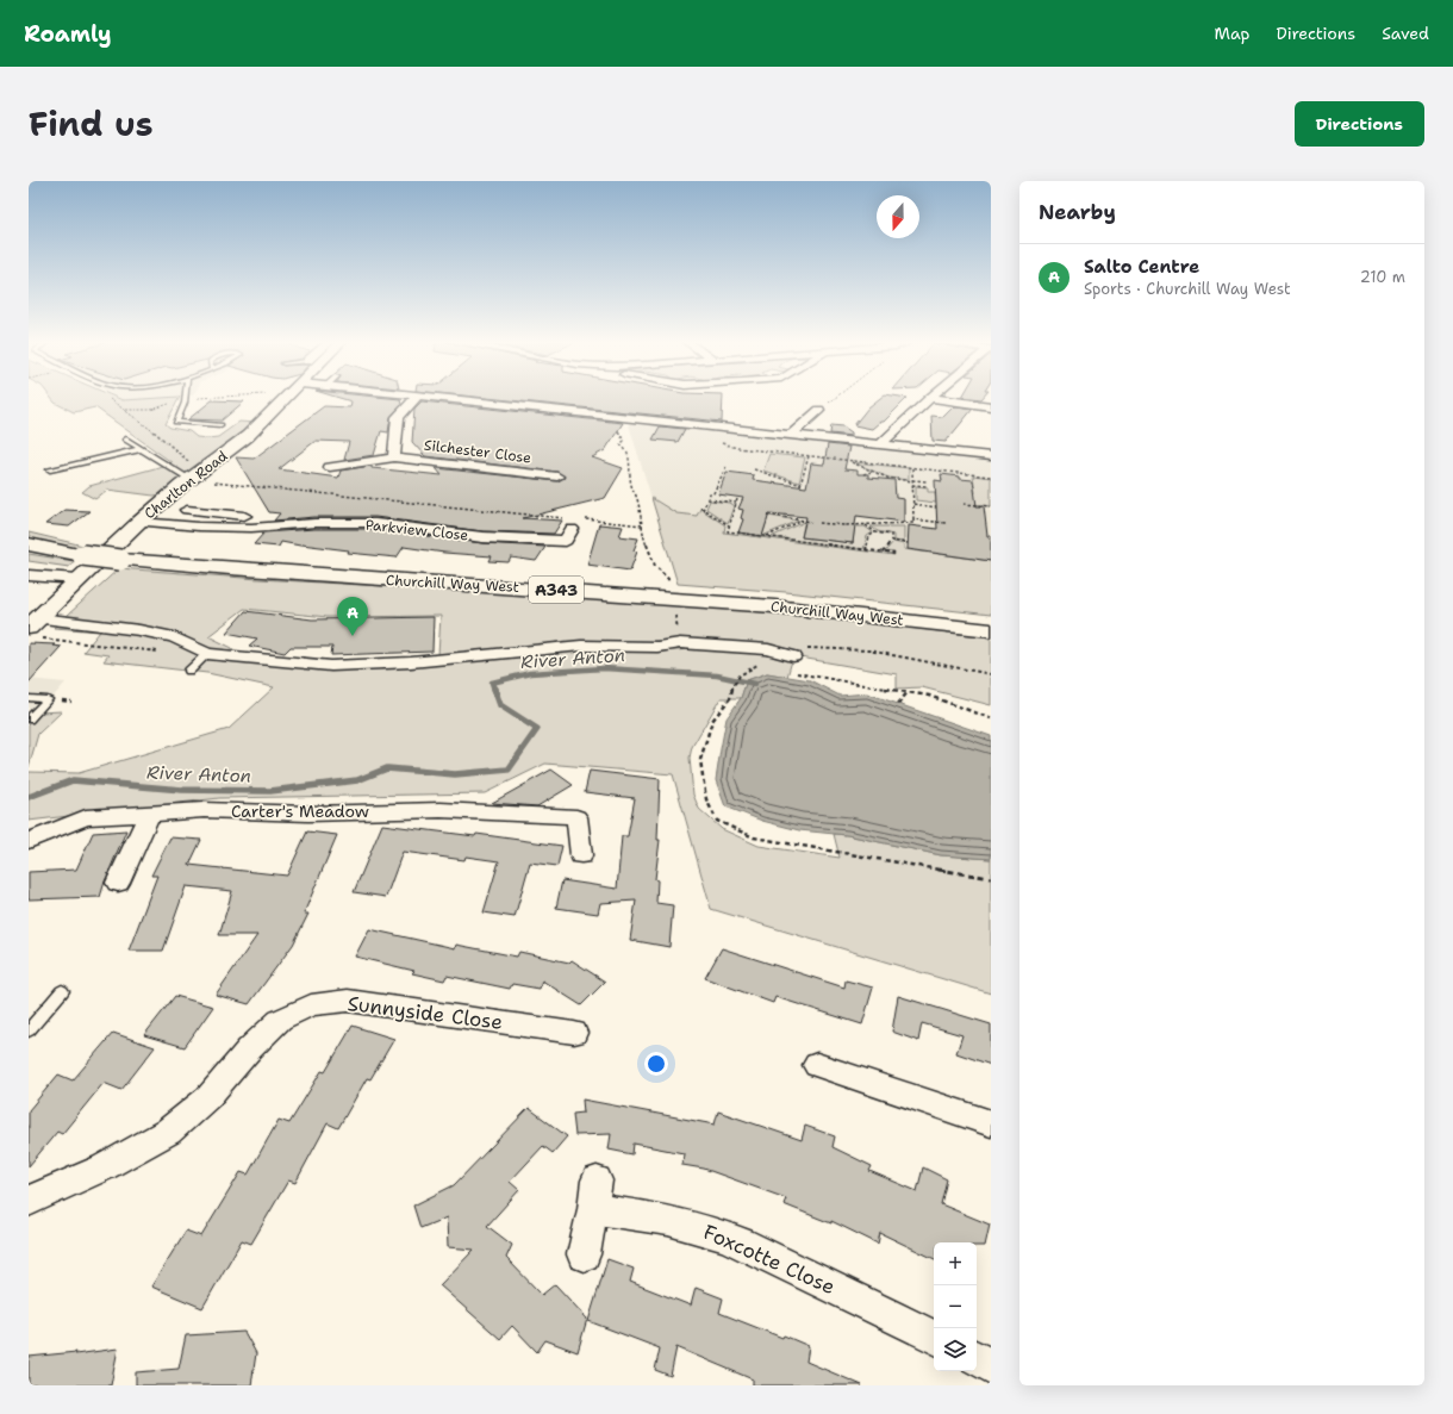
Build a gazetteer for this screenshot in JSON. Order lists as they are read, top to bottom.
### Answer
{
  "streets": {
    "main road": ["Charlton Road", "Churchill Way West", "A343"],
    "street": [
      "Silchester Close",
      "Parkview Close",
      "Carter's Meadow",
      "Sunnyside Close",
      "Foxcotte Close"
    ]
  },
  "crossings": [
    ["Charlton Road", "Parkview Close"]
  ],
  "water": ["River Anton"],
  "north": "bottom",
  "page": {
    "header": "Roamly",
    "nav": ["Map", "Directions", "Saved"],
    "title": "Find us",
    "buttons": "Directions",
    "heading": "Nearby",
    "list": [
      {
        "mark": "A",
        "name": "Salto Centre",
        "note": "Sports · Churchill Way West",
        "value": "210 m"
      }
    ],
    "pins": "A",
    "map_buttons": ["+", "−"]
  }
}
